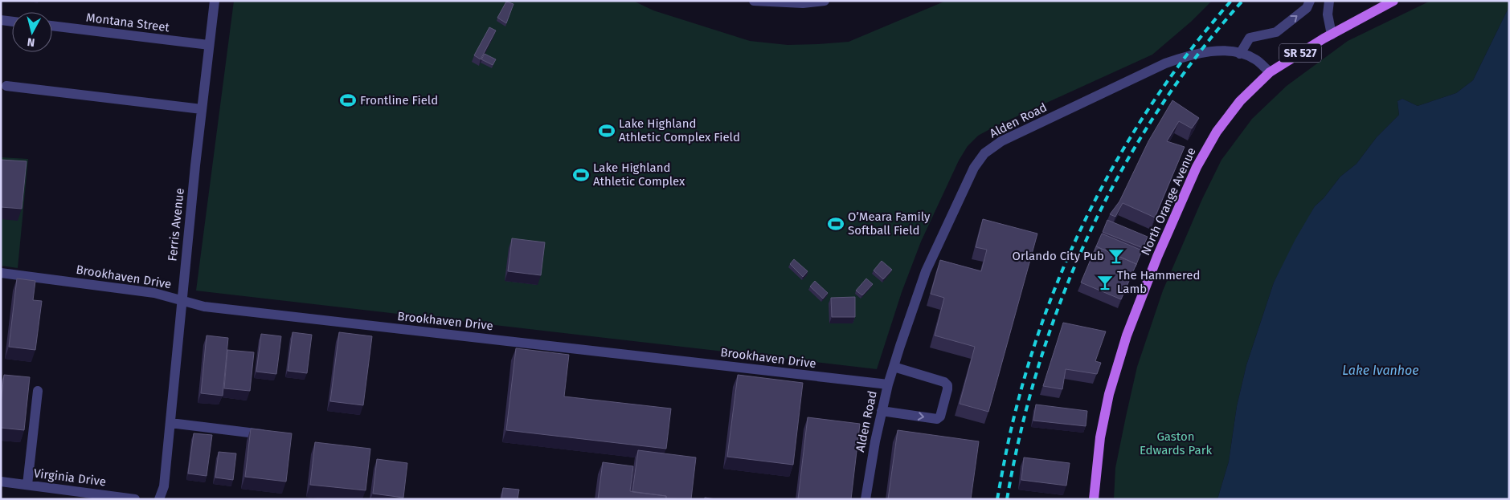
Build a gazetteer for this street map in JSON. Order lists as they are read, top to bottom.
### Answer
{
  "streets": {
    "main road": ["SR 527", "North Orange Avenue"],
    "street": [
      "Montana Street",
      "Alden Road",
      "Ferris Avenue",
      "Brookhaven Drive",
      "Virginia Drive"
    ]
  },
  "crossings": [
    ["Montana Street", "Ferris Avenue"],
    ["Alden Road", "North Orange Avenue"],
    ["Alden Road", "Brookhaven Drive"],
    ["Ferris Avenue", "Brookhaven Drive"]
  ],
  "water": ["Lake Ivanhoe"],
  "parks": ["Gaston Edwards Park"],
  "places": {
    "sports": [
      "Frontline Field",
      "Lake Highland Athletic Complex Field",
      "Lake Highland Athletic Complex",
      "O’Meara Family Softball Field"
    ],
    "bar": ["Orlando City Pub", "The Hammered Lamb"]
  },
  "north": "bottom"
}
